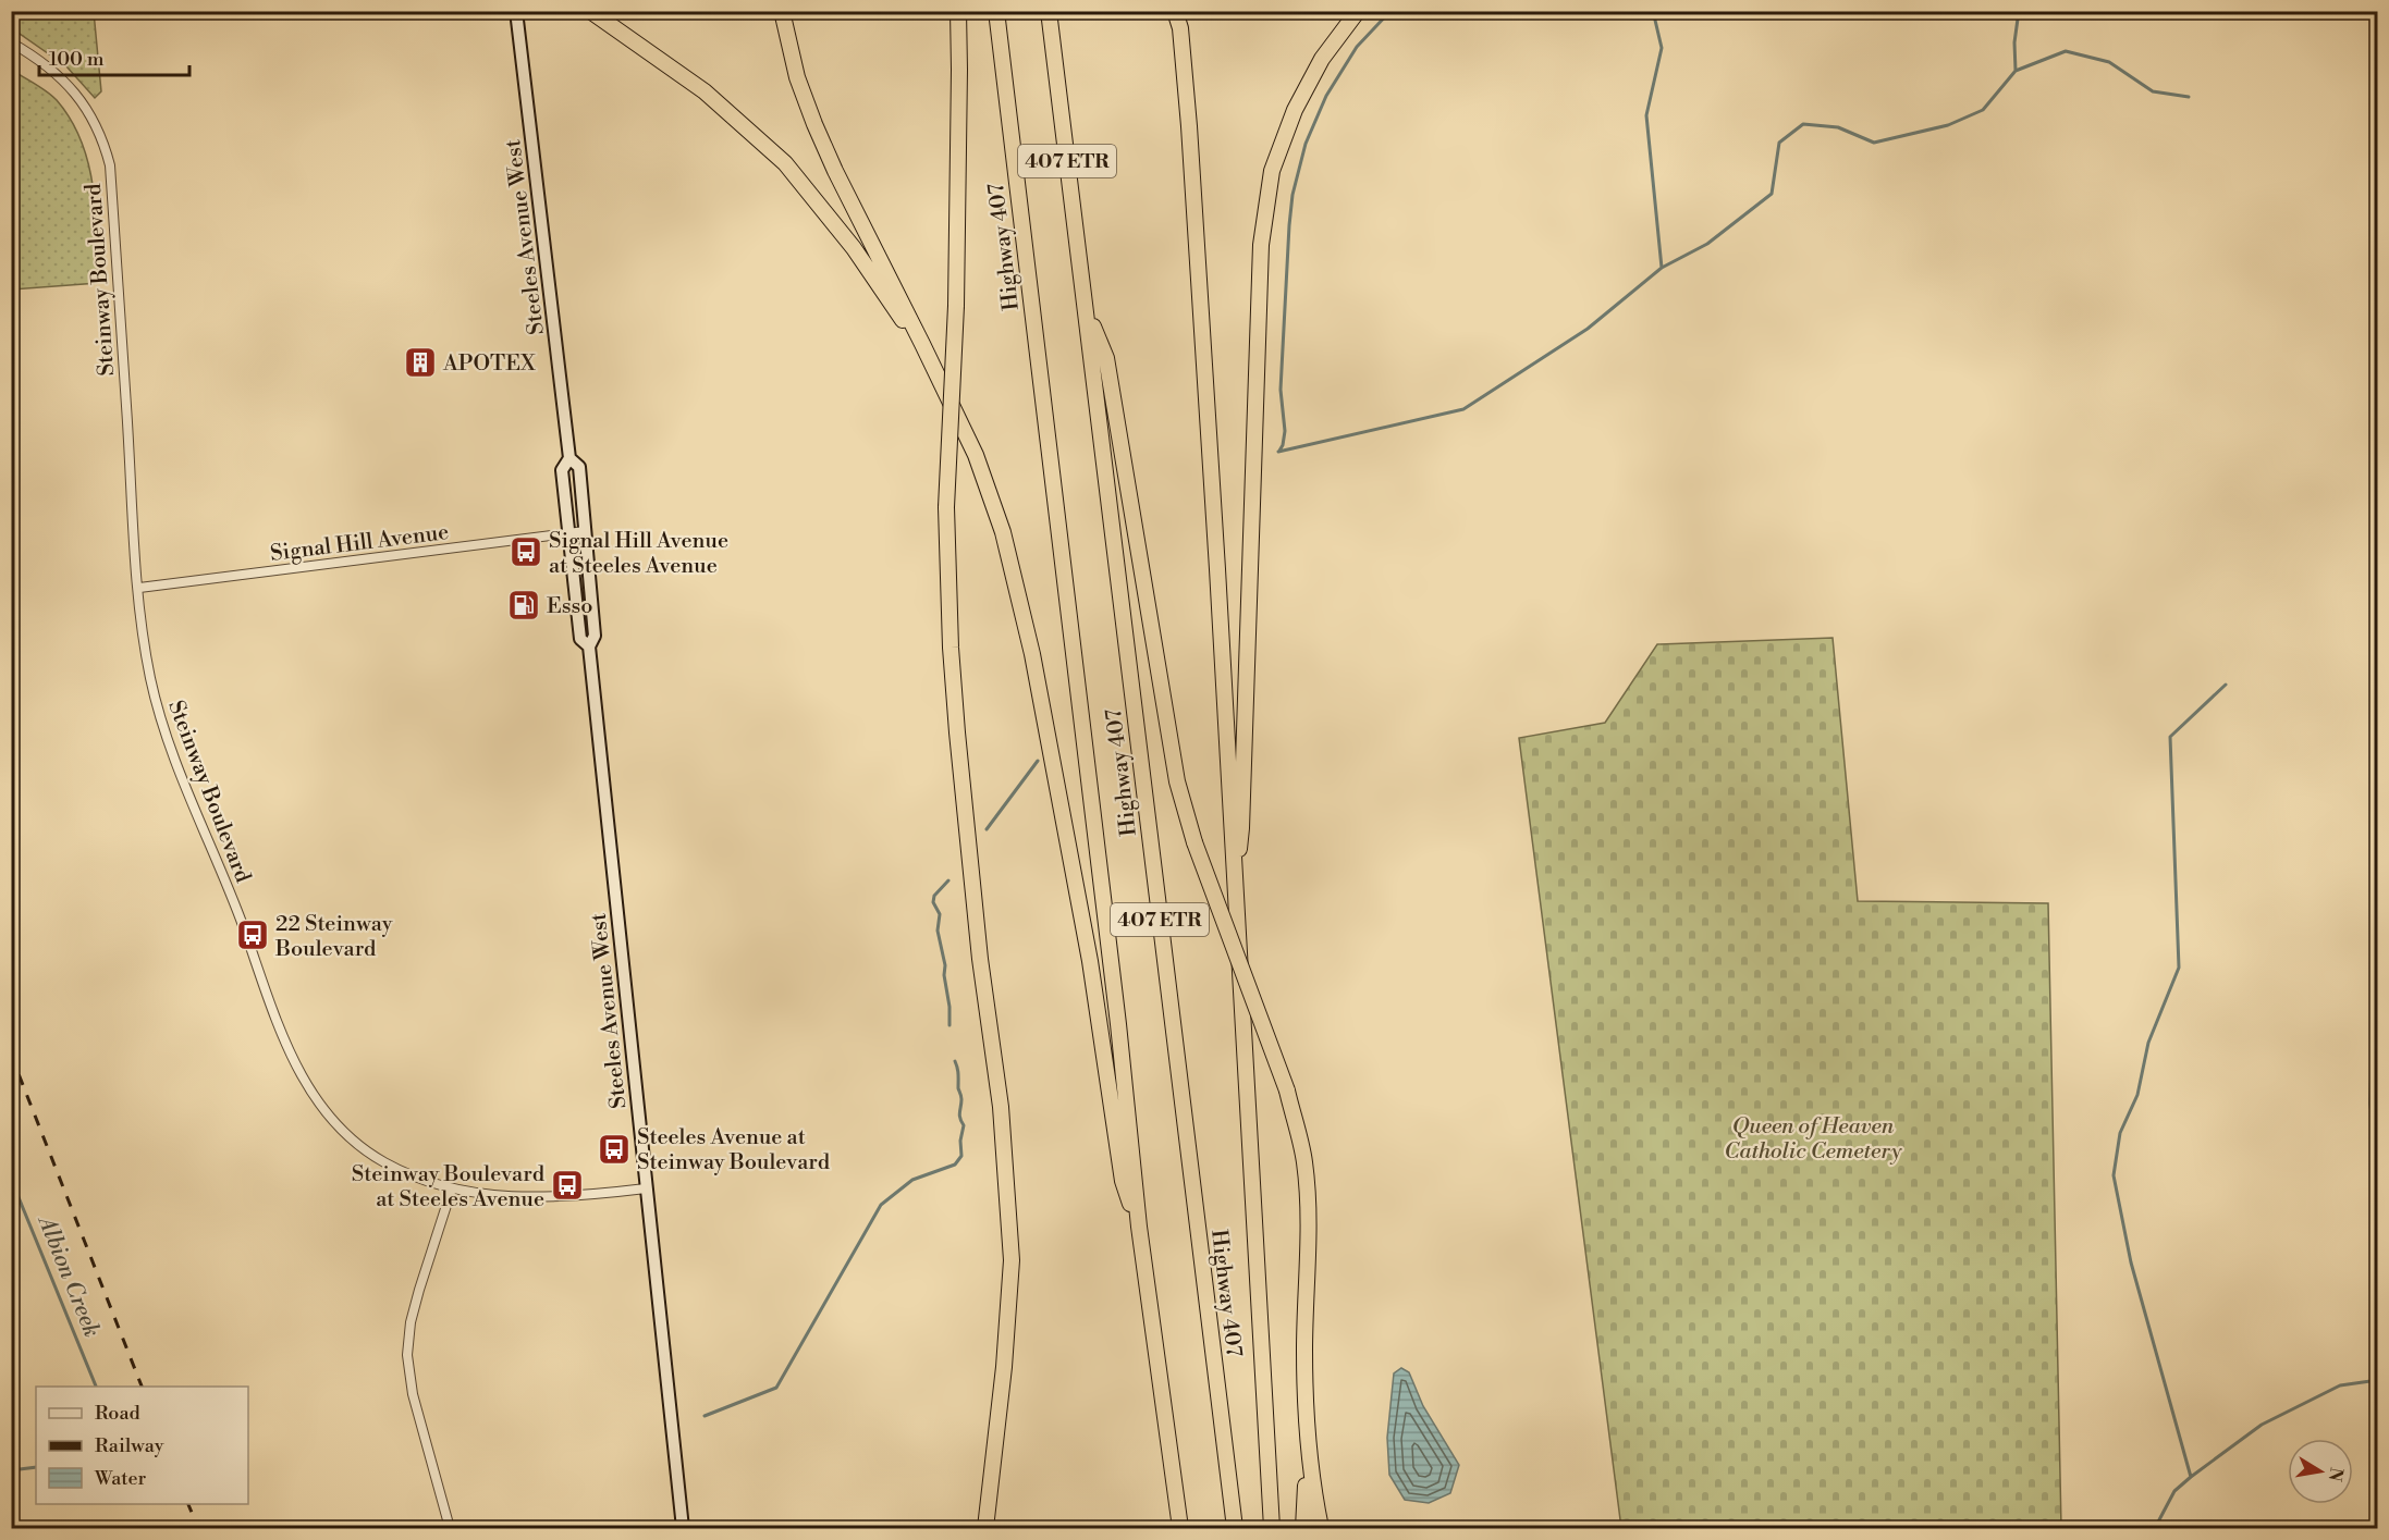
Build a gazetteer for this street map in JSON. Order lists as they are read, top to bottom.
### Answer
{
  "streets": {
    "highway": ["407 ETR", "Highway 407"],
    "main road": ["Steeles Avenue West"],
    "street": ["Steinway Boulevard", "Signal Hill Avenue"]
  },
  "crossings": [
    ["Steeles Avenue West", "Steinway Boulevard"],
    ["Steeles Avenue West", "Signal Hill Avenue"],
    ["Steinway Boulevard", "Signal Hill Avenue"]
  ],
  "water": ["Albion Creek"],
  "parks": ["Queen of Heaven Catholic Cemetery"],
  "places": {
    "building": ["APOTEX"],
    "bus stop": [
      "Signal Hill Avenue at Steeles Avenue",
      "22 Steinway Boulevard",
      "Steeles Avenue at Steinway Boulevard",
      "Steinway Boulevard at Steeles Avenue"
    ],
    "fuel station": ["Esso"]
  },
  "legend": ["Road", "Railway", "Water"],
  "scale_bar": "100 m",
  "north": "right"
}
